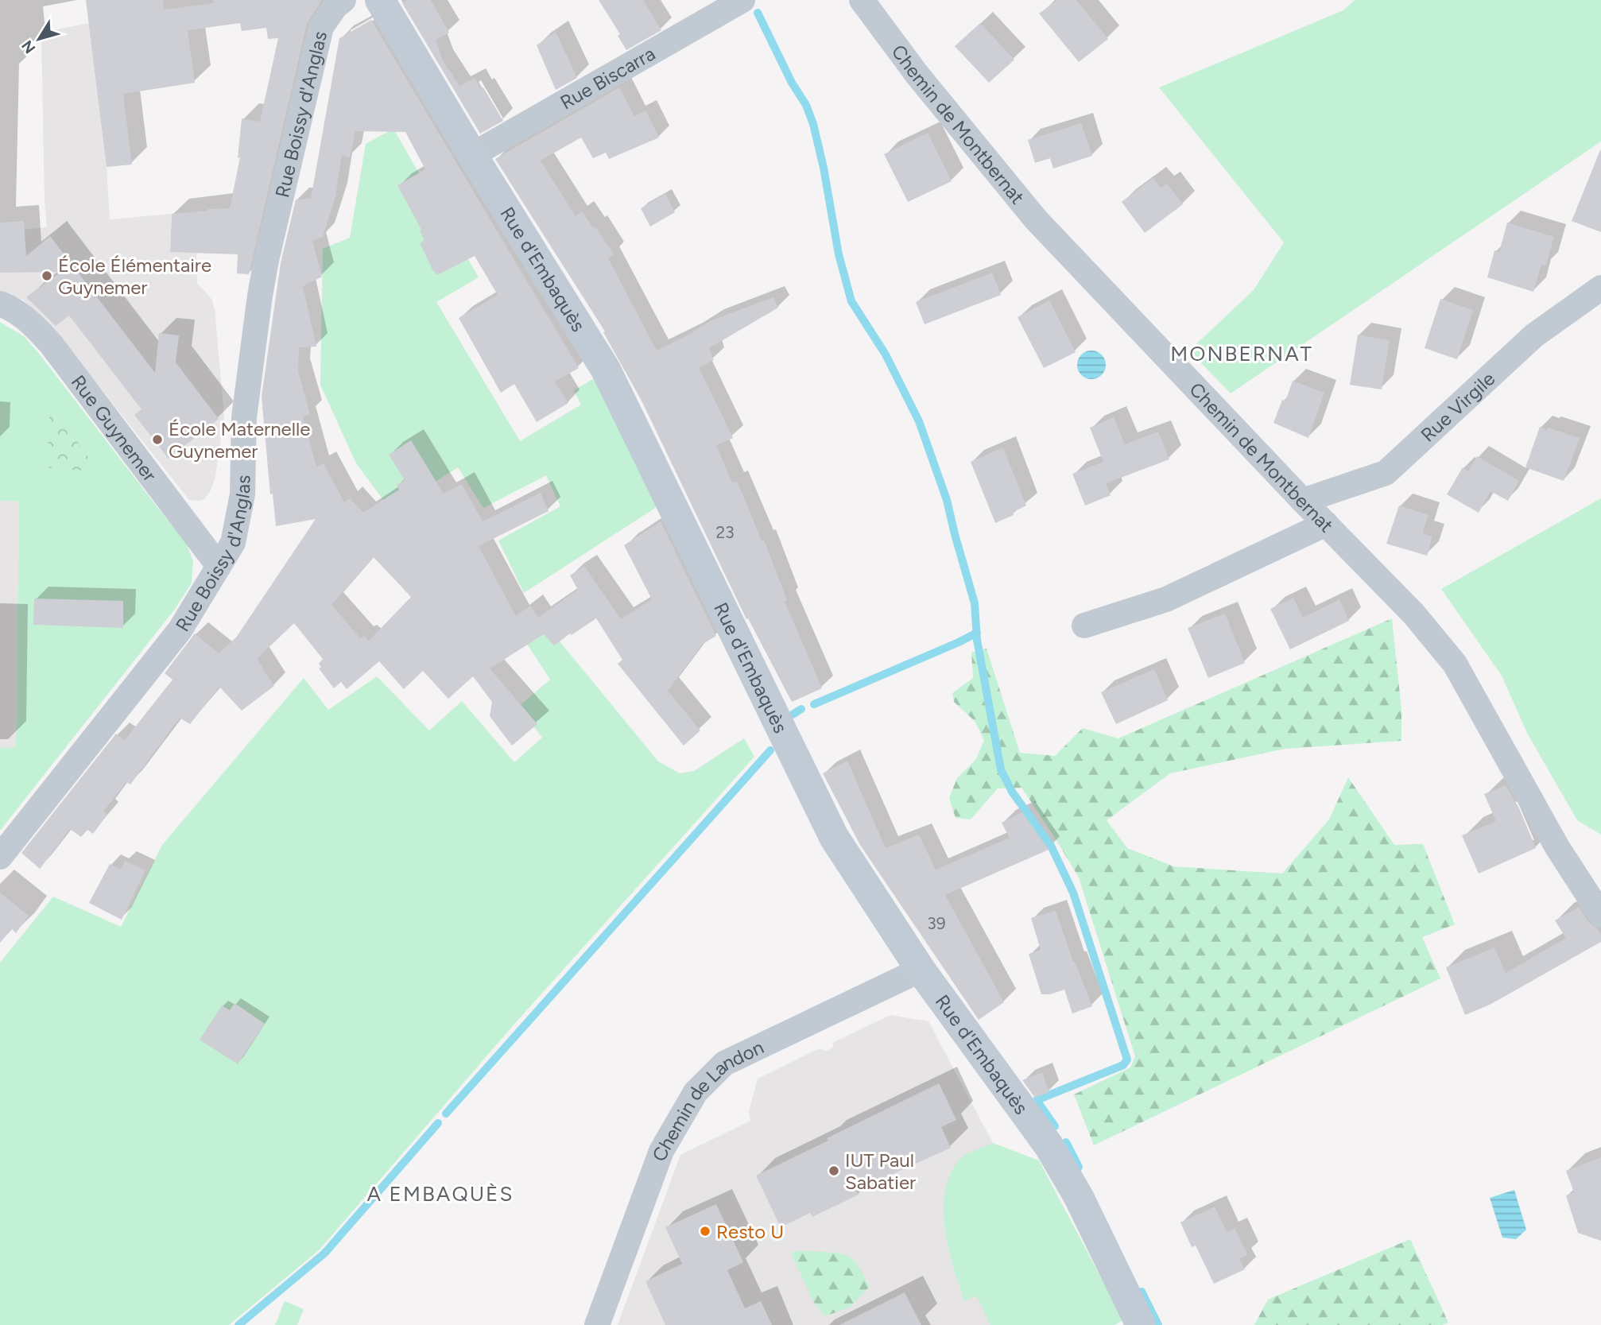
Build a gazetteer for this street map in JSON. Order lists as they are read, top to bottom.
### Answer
{
  "streets": {
    "street": [
      "Rue Biscarra",
      "Rue Boissy d'Anglas",
      "Chemin de Montbernat",
      "Rue d'Embaquès",
      "Rue Virgile",
      "Rue Guynemer",
      "Chemin de Landon"
    ]
  },
  "crossings": [
    ["Rue Biscarra", "Rue d'Embaquès"],
    ["Rue Boissy d'Anglas", "Rue Guynemer"],
    ["Chemin de Montbernat", "Rue Virgile"],
    ["Rue d'Embaquès", "Chemin de Landon"]
  ],
  "districts": ["MONBERNAT", "A EMBAQUÈS"],
  "places": [
    "École Élémentaire Guynemer",
    "École Maternelle Guynemer",
    "IUT Paul Sabatier",
    "Resto U"
  ],
  "house_numbers": ["23", "39"],
  "north": "bottom left"
}
